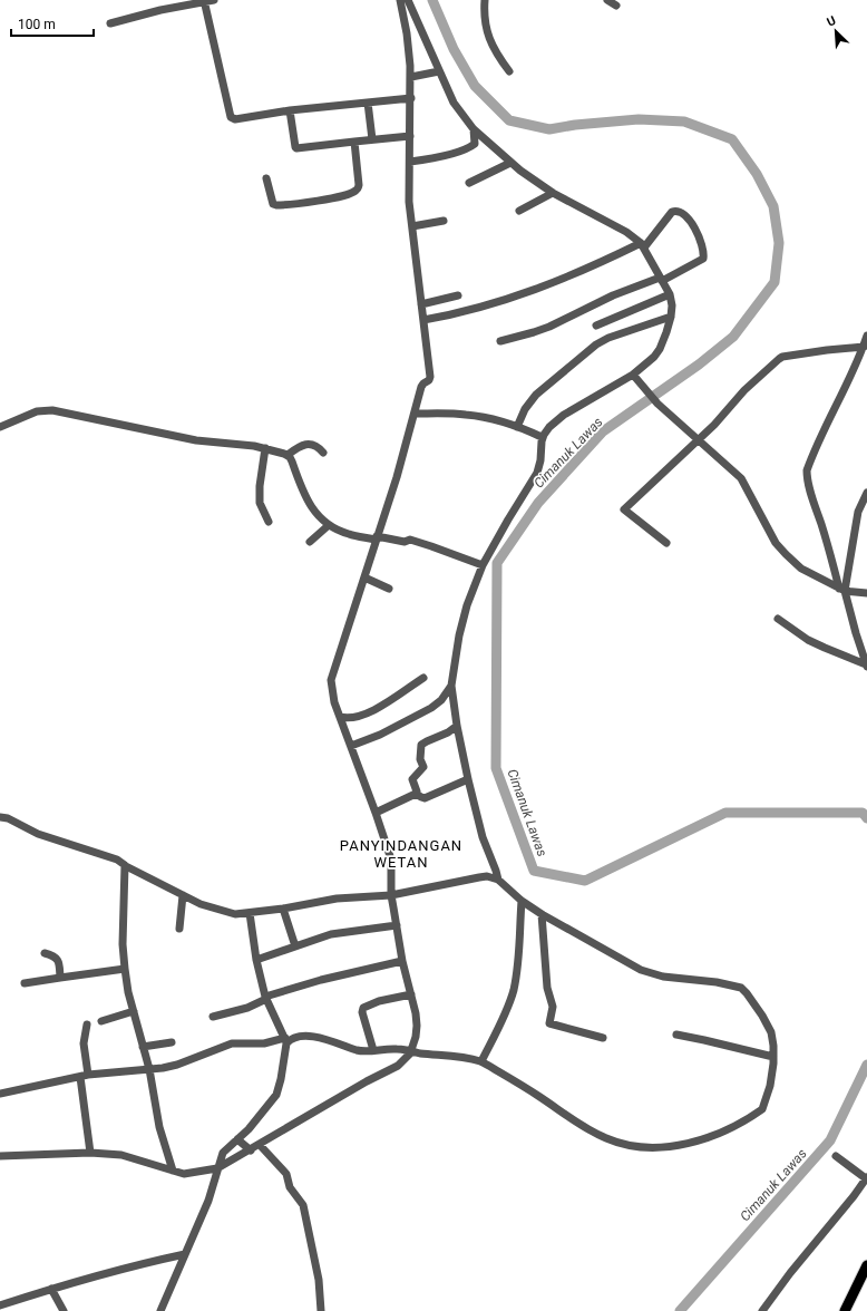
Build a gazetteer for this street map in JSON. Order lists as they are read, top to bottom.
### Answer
{
  "districts": ["PANYINDANGAN WETAN"],
  "water": ["Cimanuk Lawas"],
  "scale_bar": "100 m",
  "north": "top left"
}
